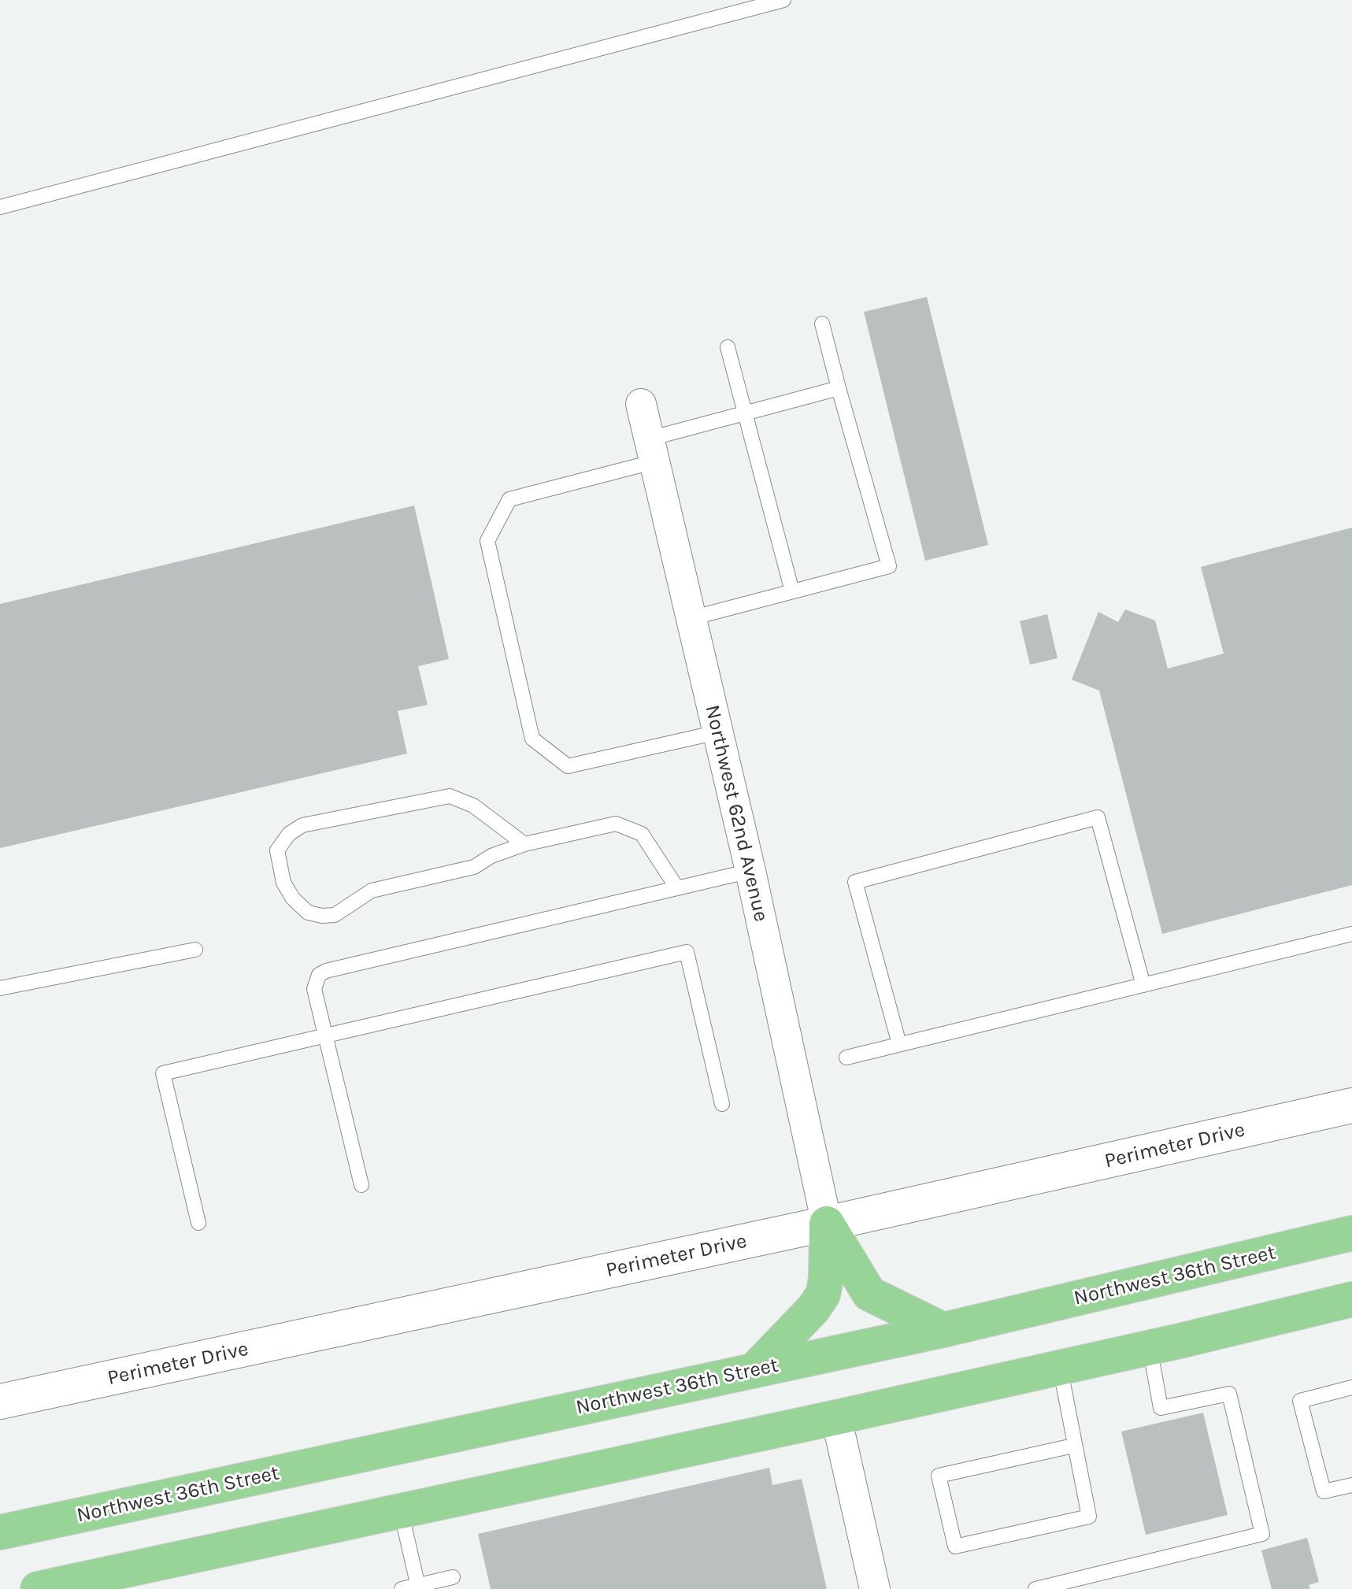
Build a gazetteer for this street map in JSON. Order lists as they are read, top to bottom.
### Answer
{
  "streets": {
    "main road": ["Northwest 36th Street"],
    "street": ["Northwest 62nd Avenue", "Perimeter Drive"]
  },
  "crossings": [
    ["Northwest 62nd Avenue", "Perimeter Drive"]
  ]
}
